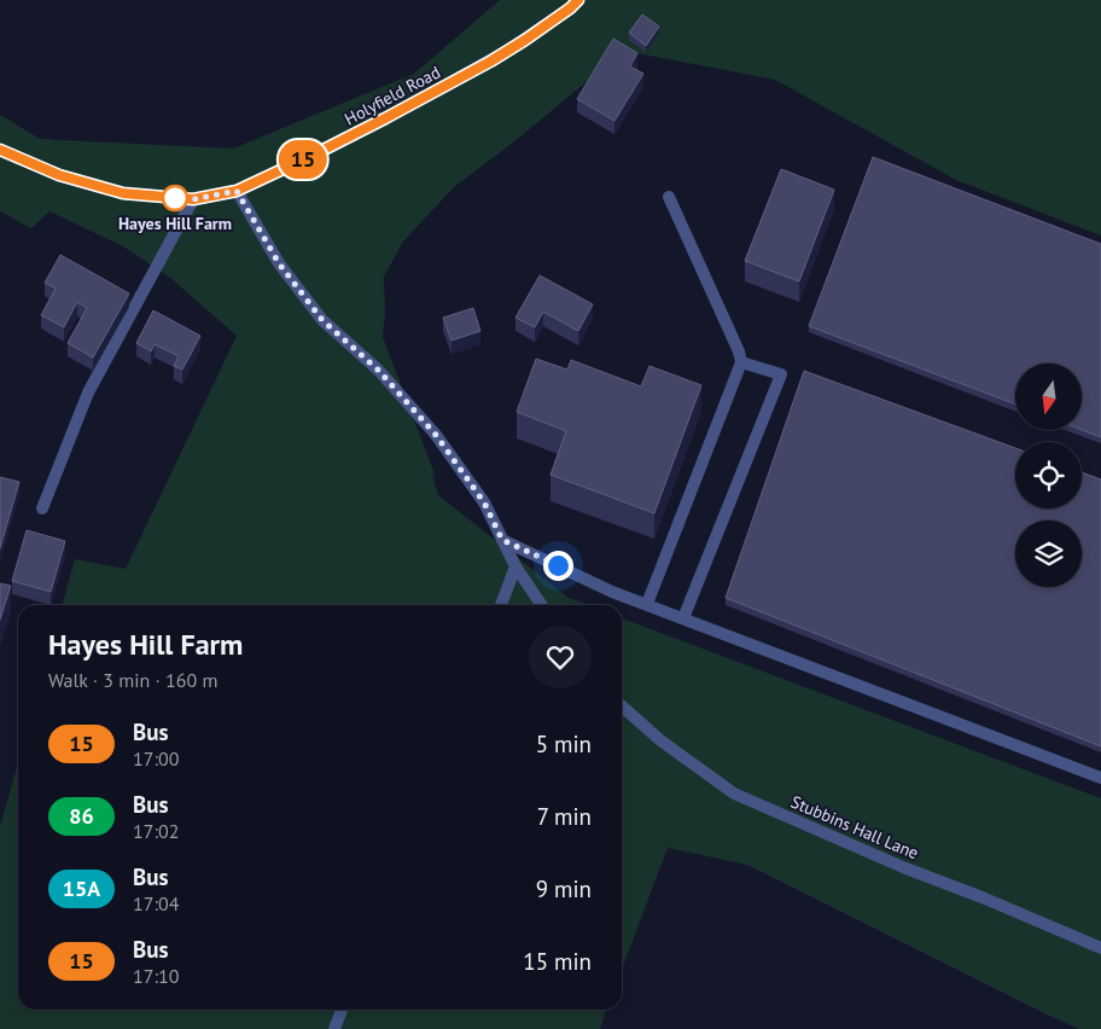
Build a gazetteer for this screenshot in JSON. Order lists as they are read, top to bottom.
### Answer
{
  "streets": {
    "main road": ["Holyfield Road"],
    "lane": ["Stubbins Hall Lane"]
  },
  "places": ["Hayes Hill Farm"],
  "lines": ["bus line 15"],
  "north": "bottom",
  "page": {
    "on_map": "15",
    "heading": ["Hayes Hill Farm", "Walk · 3 min · 160 m"],
    "list": [
      {
        "mark": "15",
        "name": "Bus",
        "note": "17:00",
        "value": "5 min"
      },
      {
        "mark": "86",
        "name": "Bus",
        "note": "17:02",
        "value": "7 min"
      },
      {
        "mark": "15A",
        "name": "Bus",
        "note": "17:04",
        "value": "9 min"
      },
      {
        "mark": "15",
        "name": "Bus",
        "note": "17:10",
        "value": "15 min"
      }
    ]
  }
}
